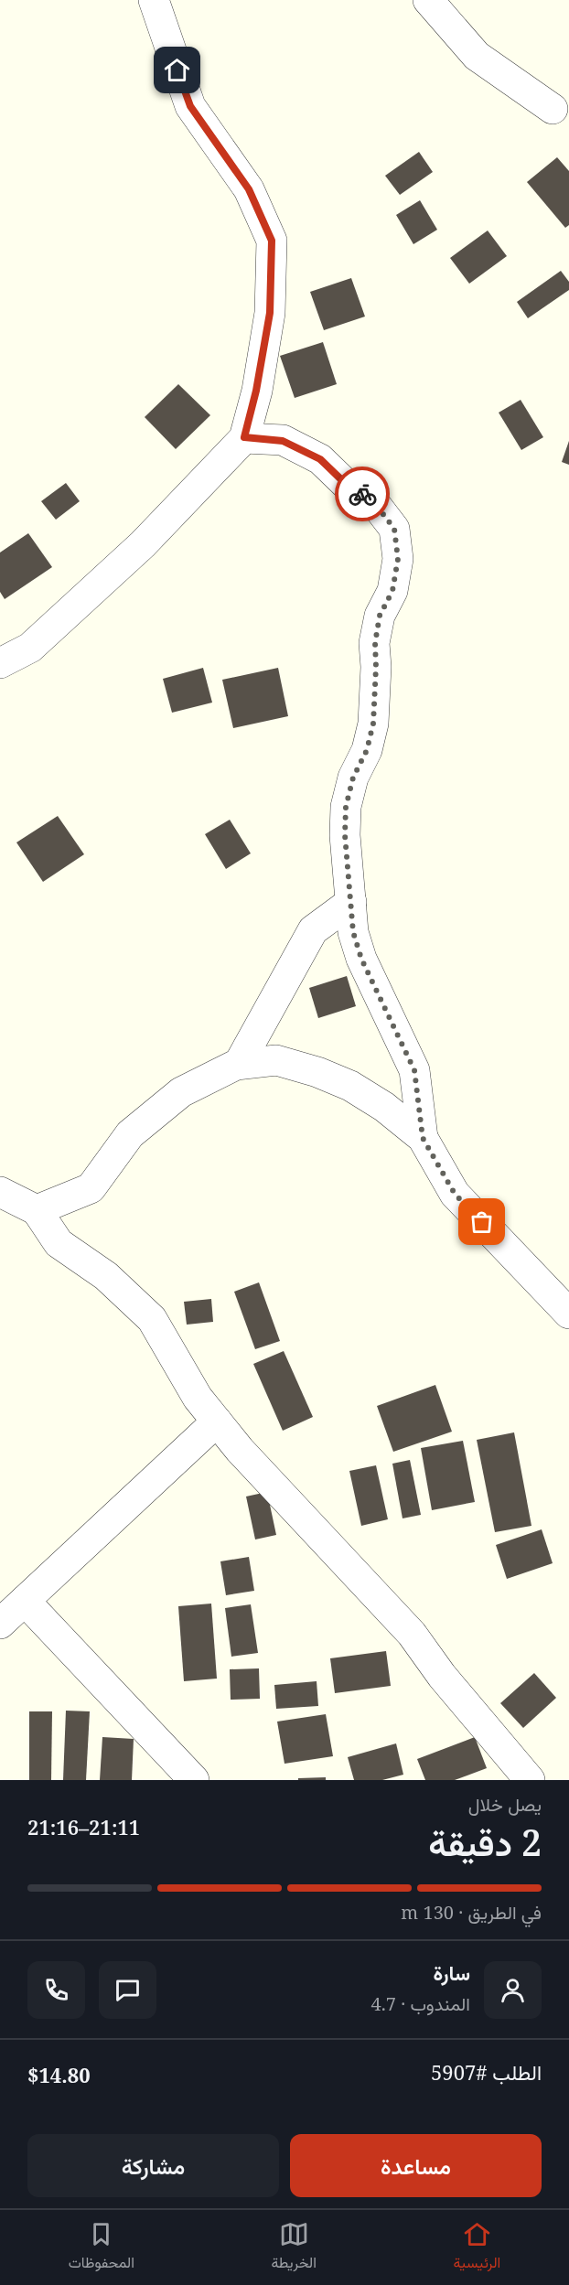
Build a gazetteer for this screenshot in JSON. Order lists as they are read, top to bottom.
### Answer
{
  "page": {
    "heading": ["2 دقيقة", "يصل خلال", "21:11–21:16"],
    "panel": [
      "سارة",
      "المندوب · 4.7",
      "الطلب #5907",
      "$14.80"
    ],
    "bar": "في الطريق · 130 m",
    "buttons": ["مساعدة", "مشاركة"],
    "tabs": ["الرئيسية", "الخريطة", "المحفوظات"]
  }
}
